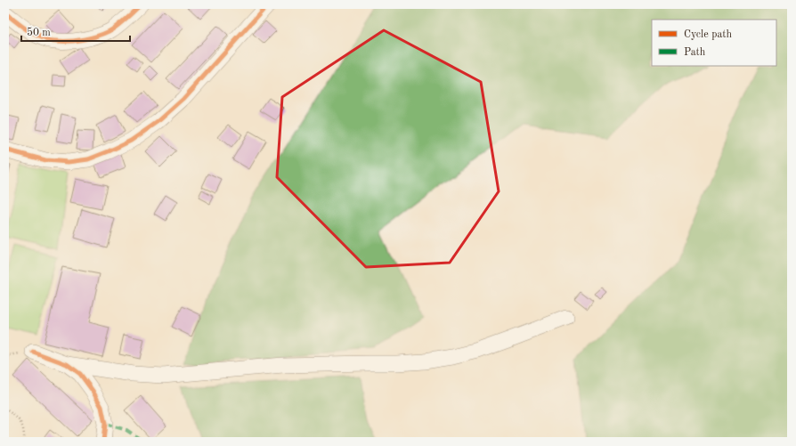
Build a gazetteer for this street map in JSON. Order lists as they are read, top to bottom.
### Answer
{
  "legend": ["Cycle path", "Path"],
  "scale_bar": "50 m"
}
